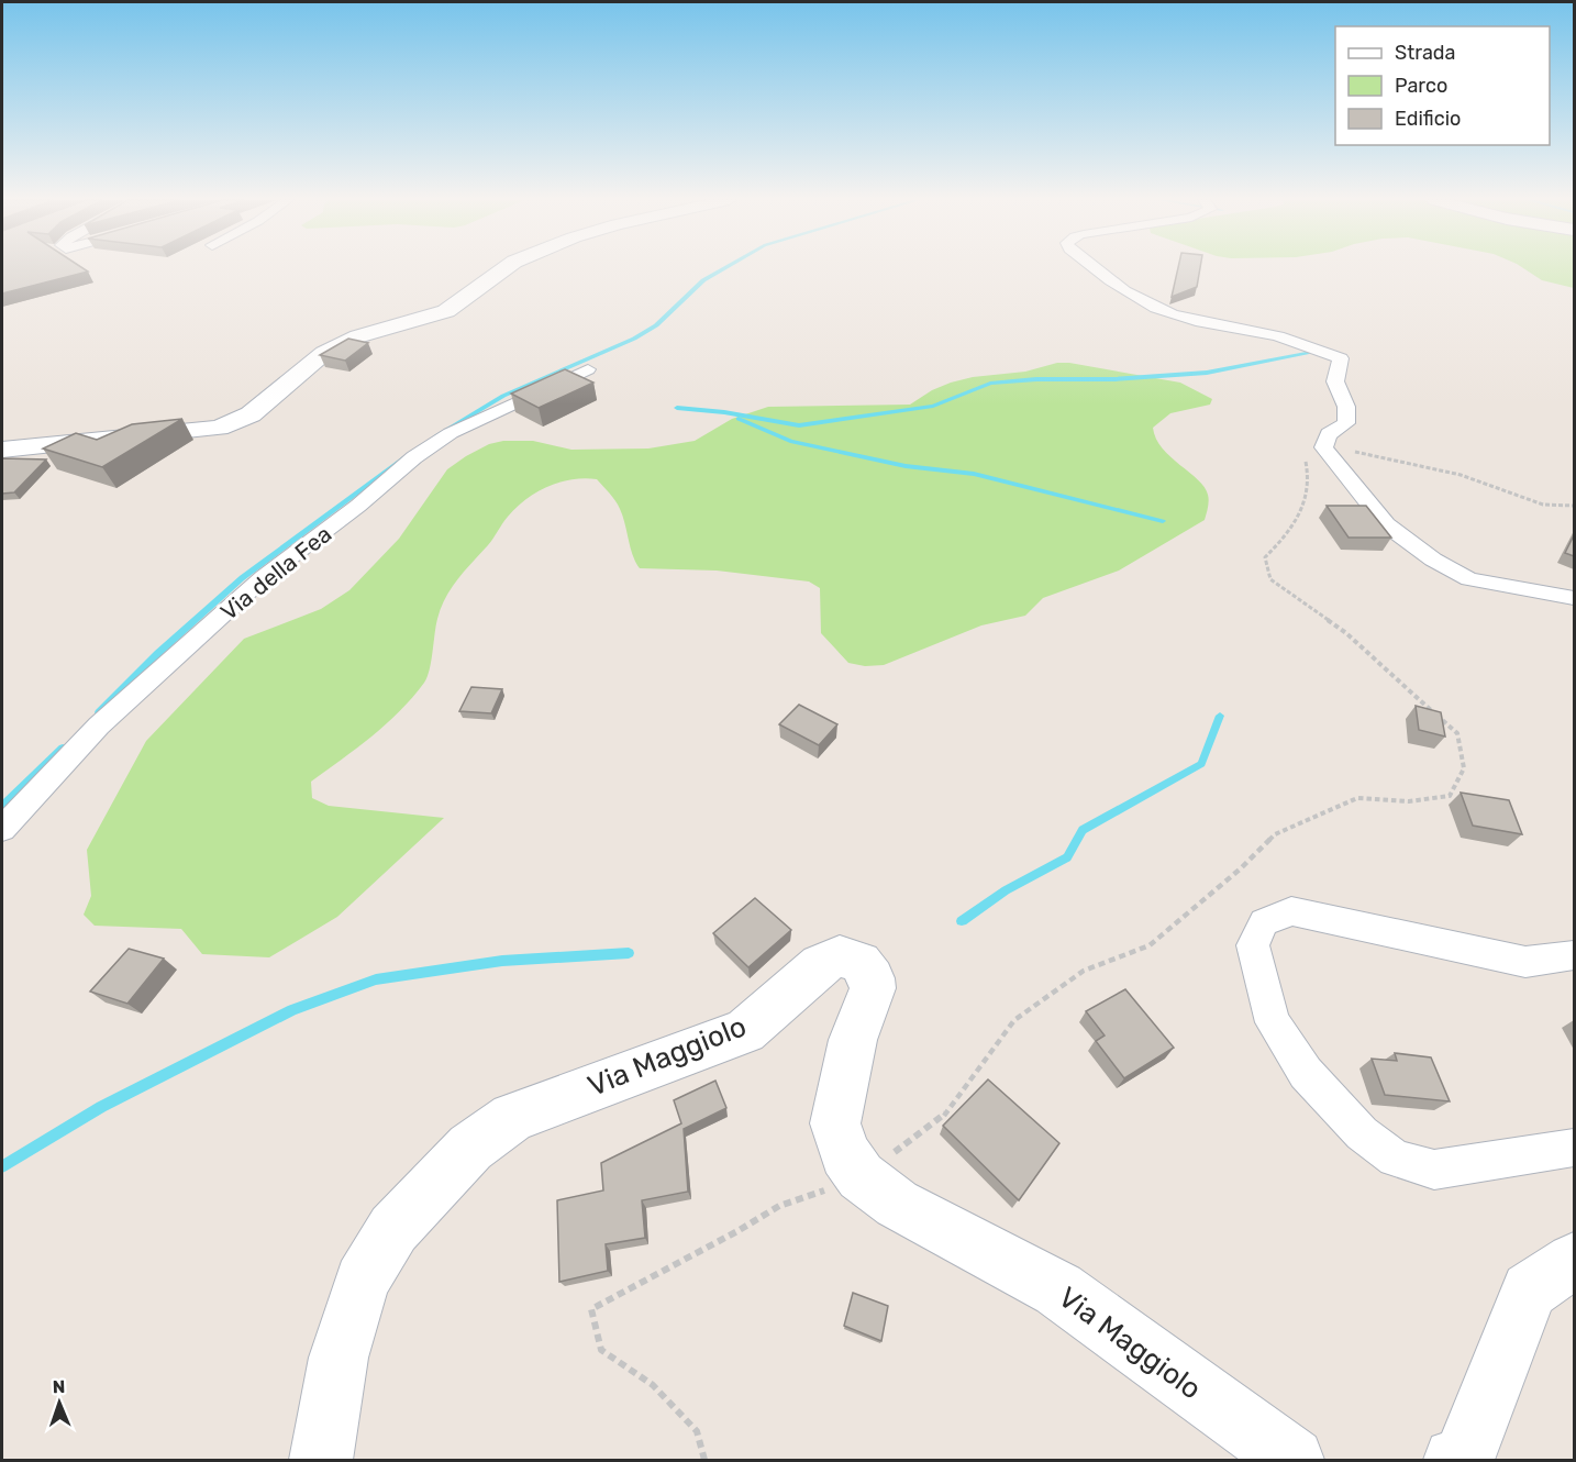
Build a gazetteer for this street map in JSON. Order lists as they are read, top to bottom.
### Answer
{
  "streets": {
    "street": ["Via della Fea", "Via Maggiolo"]
  },
  "legend": ["Strada", "Parco", "Edificio"],
  "north": "top"
}
